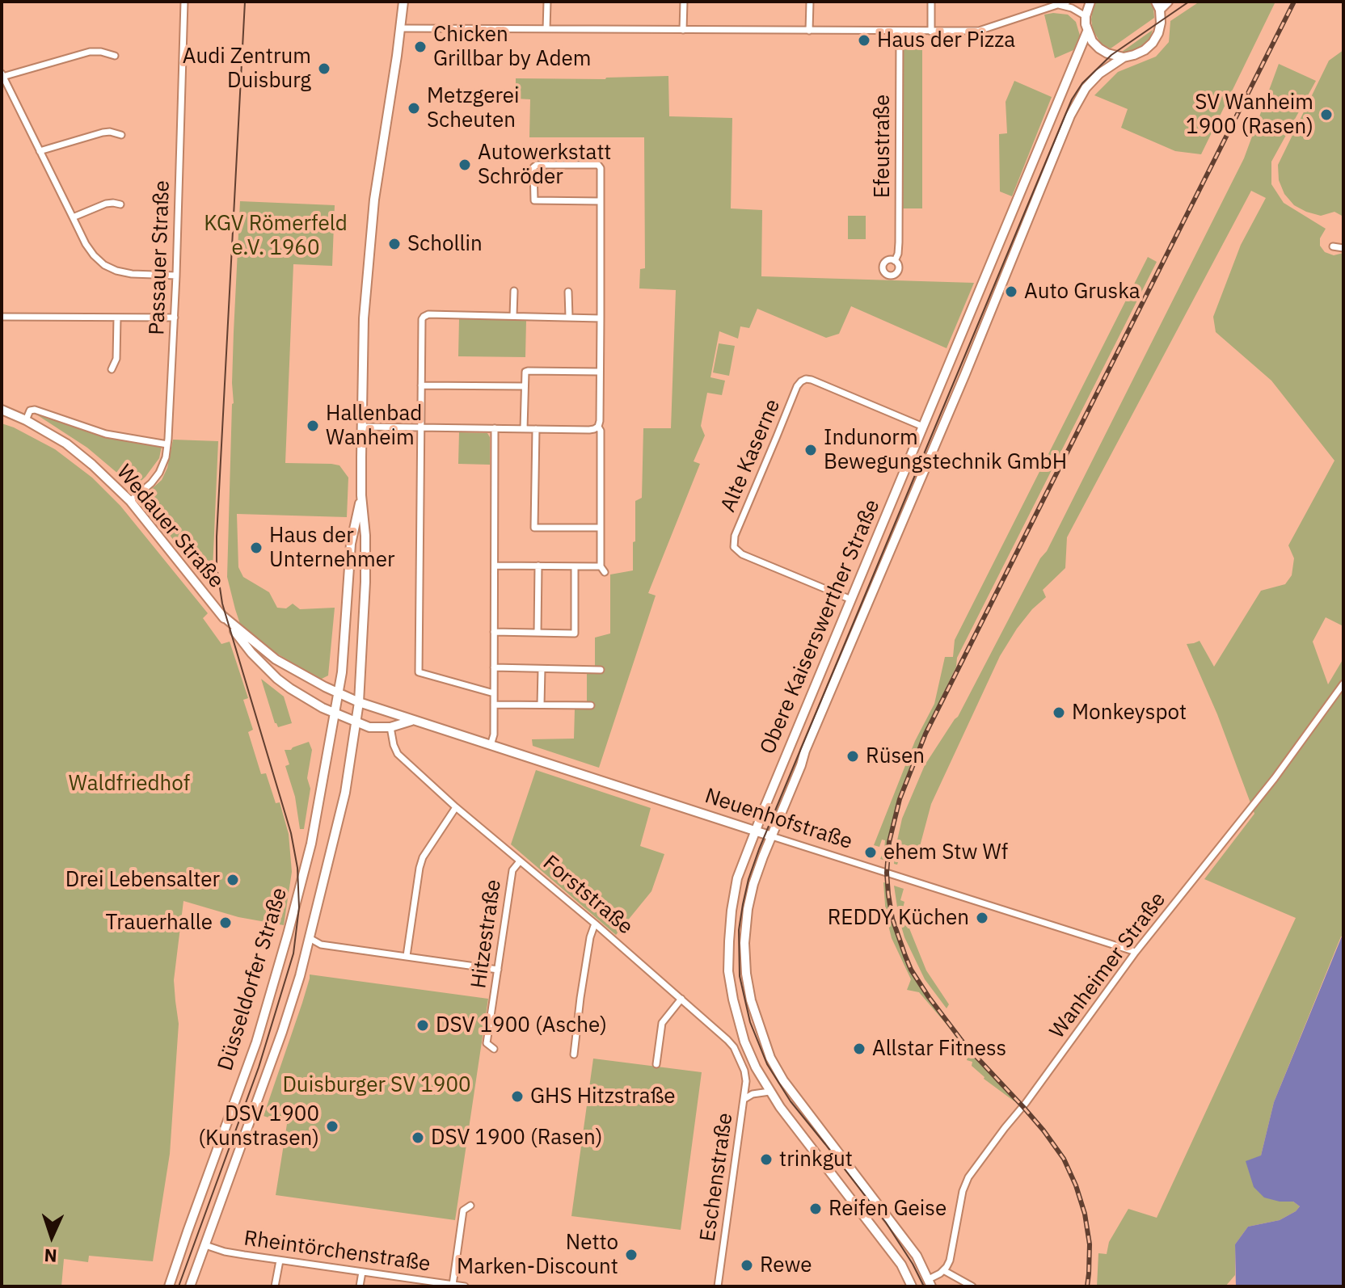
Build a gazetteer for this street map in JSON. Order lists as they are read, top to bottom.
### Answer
{
  "streets": {
    "street": [
      "Efeustraße",
      "Passauer Straße",
      "Alte Kaserne",
      "Wedauer Straße",
      "Obere Kaiserswerther Straße",
      "Neuenhofstraße",
      "Forststraße",
      "Hitzestraße",
      "Wanheimer Straße",
      "Düsseldorfer Straße",
      "Eschenstraße",
      "Rheintörchenstraße"
    ]
  },
  "crossings": [
    ["Passauer Straße", "Wedauer Straße"],
    ["Alte Kaserne", "Obere Kaiserswerther Straße"],
    ["Wedauer Straße", "Neuenhofstraße"],
    ["Wedauer Straße", "Düsseldorfer Straße"],
    ["Obere Kaiserswerther Straße", "Neuenhofstraße"],
    ["Obere Kaiserswerther Straße", "Eschenstraße"],
    ["Neuenhofstraße", "Wanheimer Straße"],
    ["Neuenhofstraße", "Düsseldorfer Straße"],
    ["Forststraße", "Hitzestraße"],
    ["Forststraße", "Eschenstraße"],
    ["Düsseldorfer Straße", "Rheintörchenstraße"]
  ],
  "parks": ["KGV Römerfeld e.V. 1960", "Waldfriedhof", "Duisburger SV 1900"],
  "places": [
    "Haus der Pizza",
    "Chicken Grillbar by Adem",
    "Audi Zentrum Duisburg",
    "Metzgerei Scheuten",
    "SV Wanheim 1900 (Rasen)",
    "Autowerkstatt Schröder",
    "Schollin",
    "Auto Gruska",
    "Hallenbad Wanheim",
    "Indunorm Bewegungstechnik GmbH",
    "Haus der Unternehmer",
    "Monkeyspot",
    "Rüsen",
    "ehem Stw Wf",
    "Drei Lebensalter",
    "REDDY Küchen",
    "Trauerhalle",
    "DSV 1900 (Asche)",
    "Allstar Fitness",
    "GHS Hitzstraße",
    "DSV 1900 (Kunstrasen)",
    "DSV 1900 (Rasen)",
    "trinkgut",
    "Reifen Geise",
    "Netto Marken-Discount",
    "Rewe"
  ],
  "north": "bottom"
}
